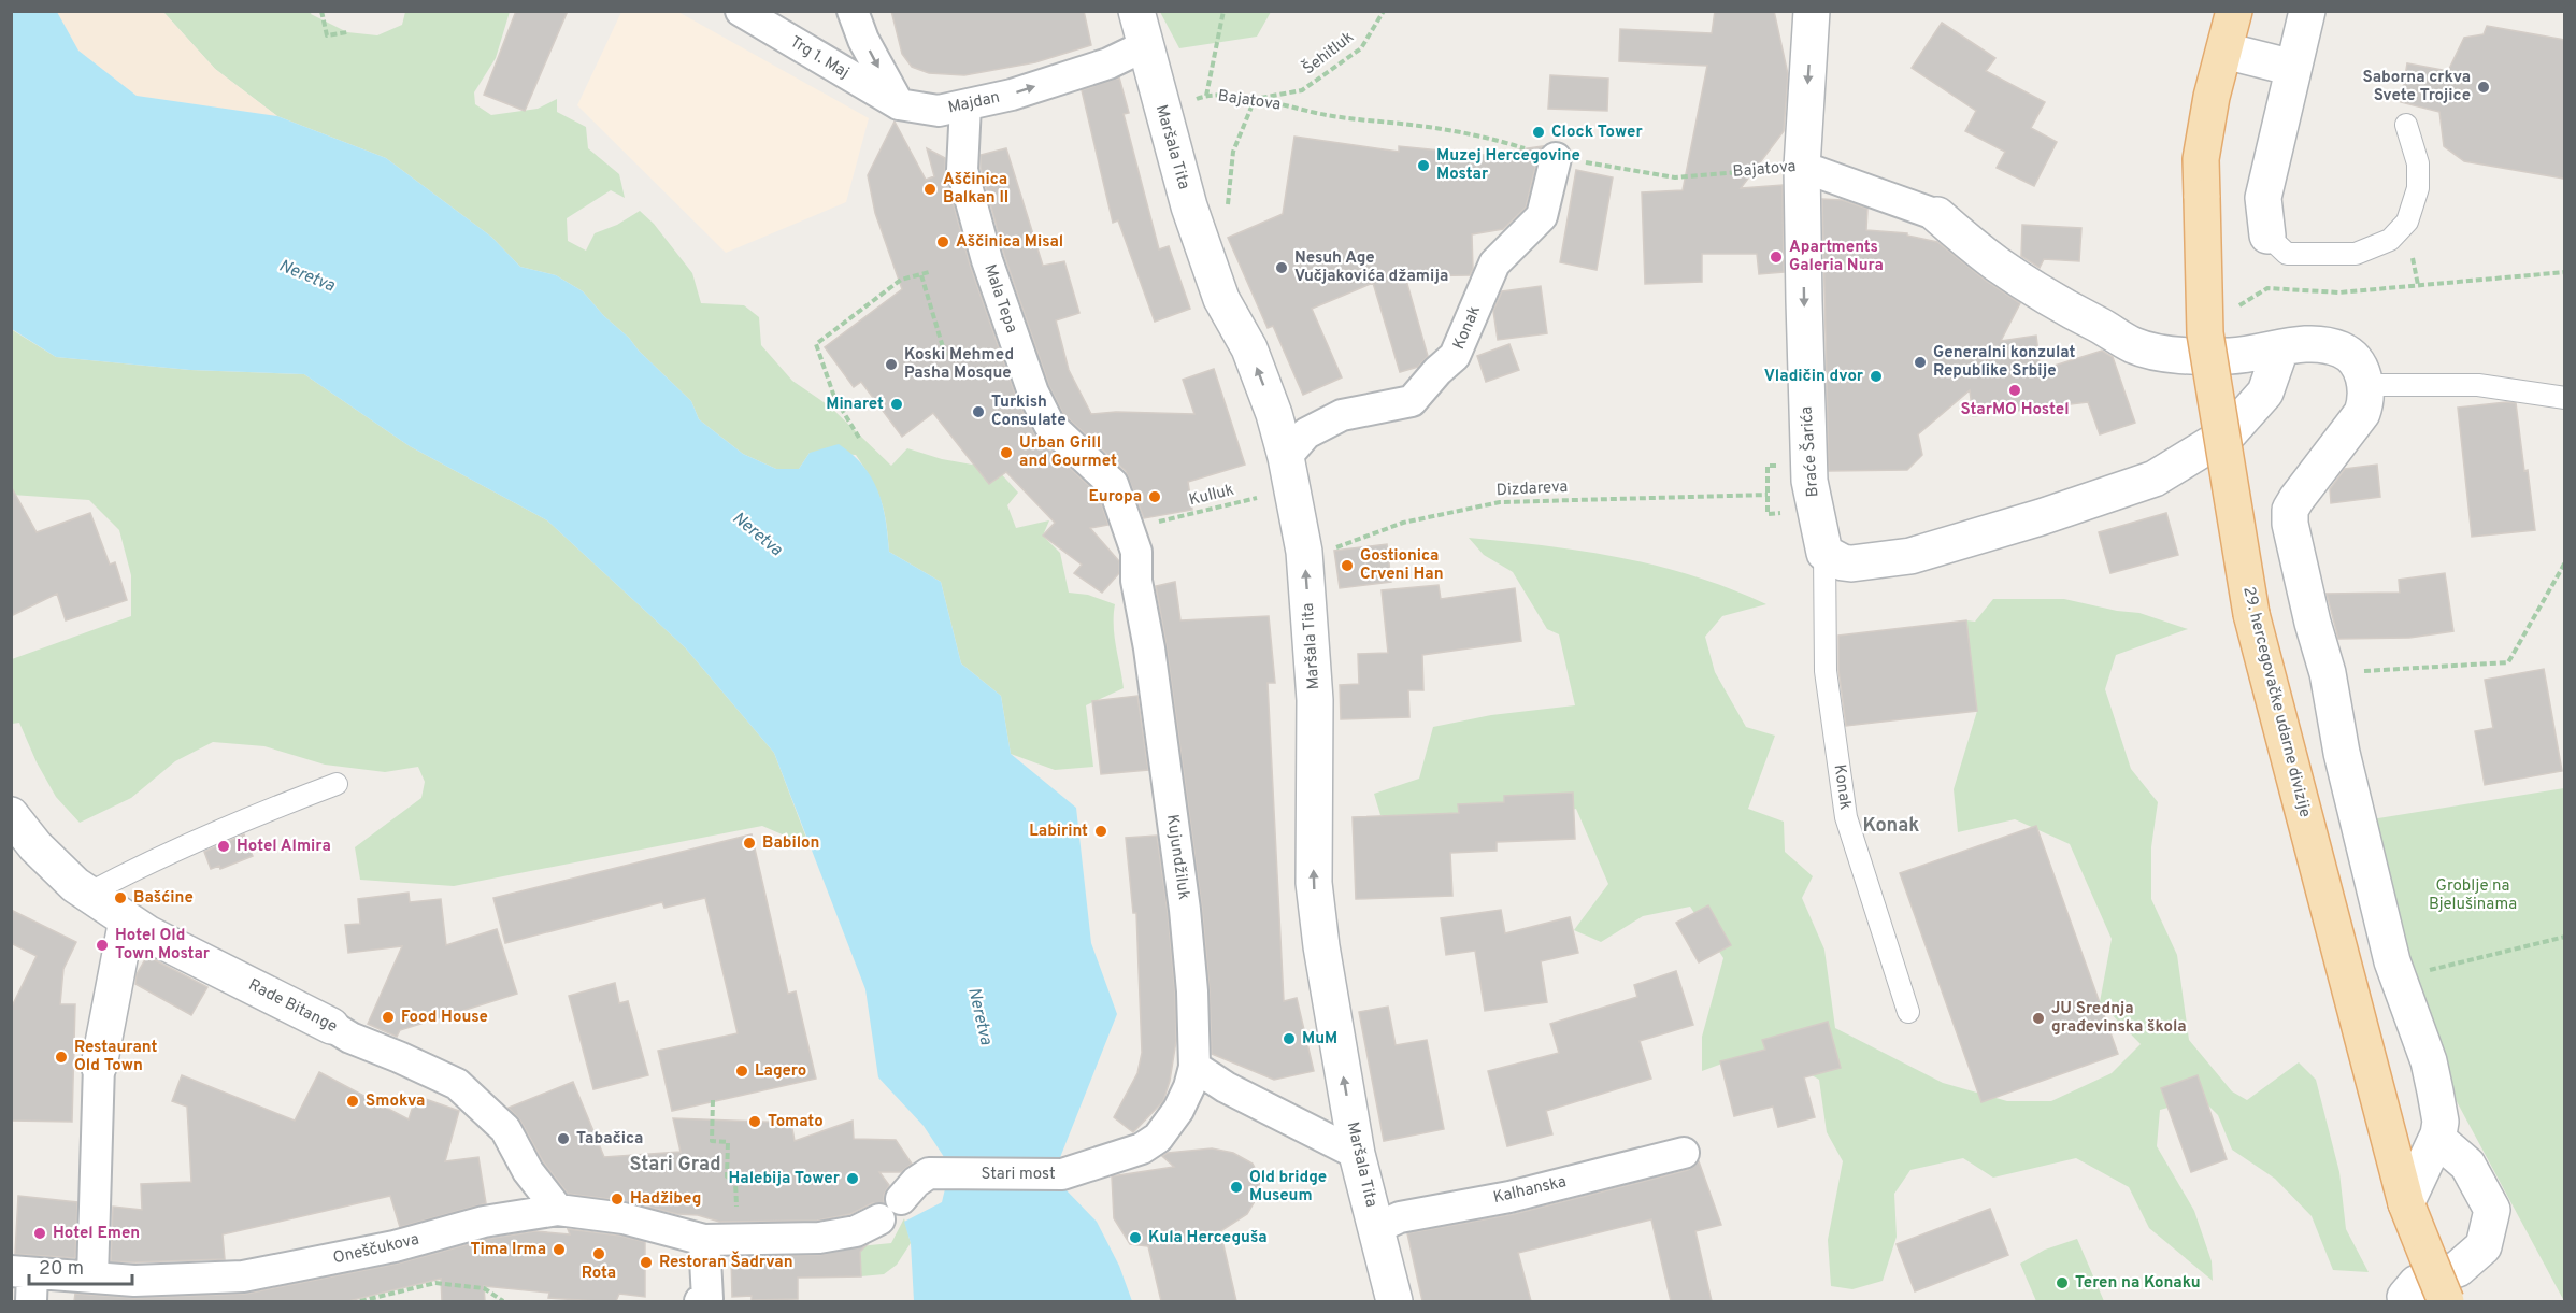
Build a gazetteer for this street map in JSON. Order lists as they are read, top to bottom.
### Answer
{
  "streets": {
    "main road": ["29. hercegovačke udarne divizije"],
    "street": [
      "Trg 1. Maj",
      "Bajatova",
      "Majdan",
      "Maršala Tita",
      "Mala Tepa",
      "Konak",
      "Braće Šarića",
      "Kujundžiluk",
      "Rade Bitange",
      "Stari most",
      "Kalhanska",
      "Oneščukova"
    ],
    "path": ["Šehitluk", "Dizdareva", "Kulluk"]
  },
  "crossings": [
    ["Šehitluk", "Bajatova"],
    ["Trg 1. Maj", "Majdan"],
    ["Bajatova", "Konak"],
    ["Bajatova", "Braće Šarića"],
    ["Majdan", "Maršala Tita"],
    ["Majdan", "Mala Tepa"],
    ["Maršala Tita", "Konak"],
    ["Maršala Tita", "Dizdareva"],
    ["Maršala Tita", "Kalhanska"],
    ["Mala Tepa", "Kujundžiluk"],
    ["Konak", "Braće Šarića"],
    ["Kujundžiluk", "Stari most"],
    ["Rade Bitange", "Oneščukova"],
    ["Stari most", "Oneščukova"]
  ],
  "one_way": ["Majdan", "Maršala Tita", "Braće Šarića"],
  "districts": ["Konak", "Stari Grad"],
  "water": ["Neretva"],
  "parks": ["Groblje na Bjelušinama"],
  "places": [
    "Saborna crkva Svete Trojice",
    "Clock Tower",
    "Muzej Hercegovine Mostar",
    "Aščinica Balkan II",
    "Aščinica Misal",
    "Apartments Galeria Nura",
    "Nesuh Age Vučjakovića džamija",
    "Generalni konzulat Republike Srbije",
    "Koski Mehmed Pasha Mosque",
    "Vladičin dvor",
    "StarMO Hostel",
    "Minaret",
    "Turkish Consulate",
    "Urban Grill and Gourmet",
    "Europa",
    "Gostionica Crveni Han",
    "Labirint",
    "Babilon",
    "Hotel Almira",
    "Bašćine",
    "Hotel Old Town Mostar",
    "Food House",
    "JU Srednja građevinska škola",
    "MuM",
    "Restaurant Old Town",
    "Lagero",
    "Smokva",
    "Tomato",
    "Tabačica",
    "Halebija Tower",
    "Old bridge Museum",
    "Hadžibeg",
    "Hotel Emen",
    "Kula Herceguša",
    "Tima Irma",
    "Rota",
    "Restoran Šadrvan",
    "Teren na Konaku"
  ],
  "scale_bar": "20 m"
}
